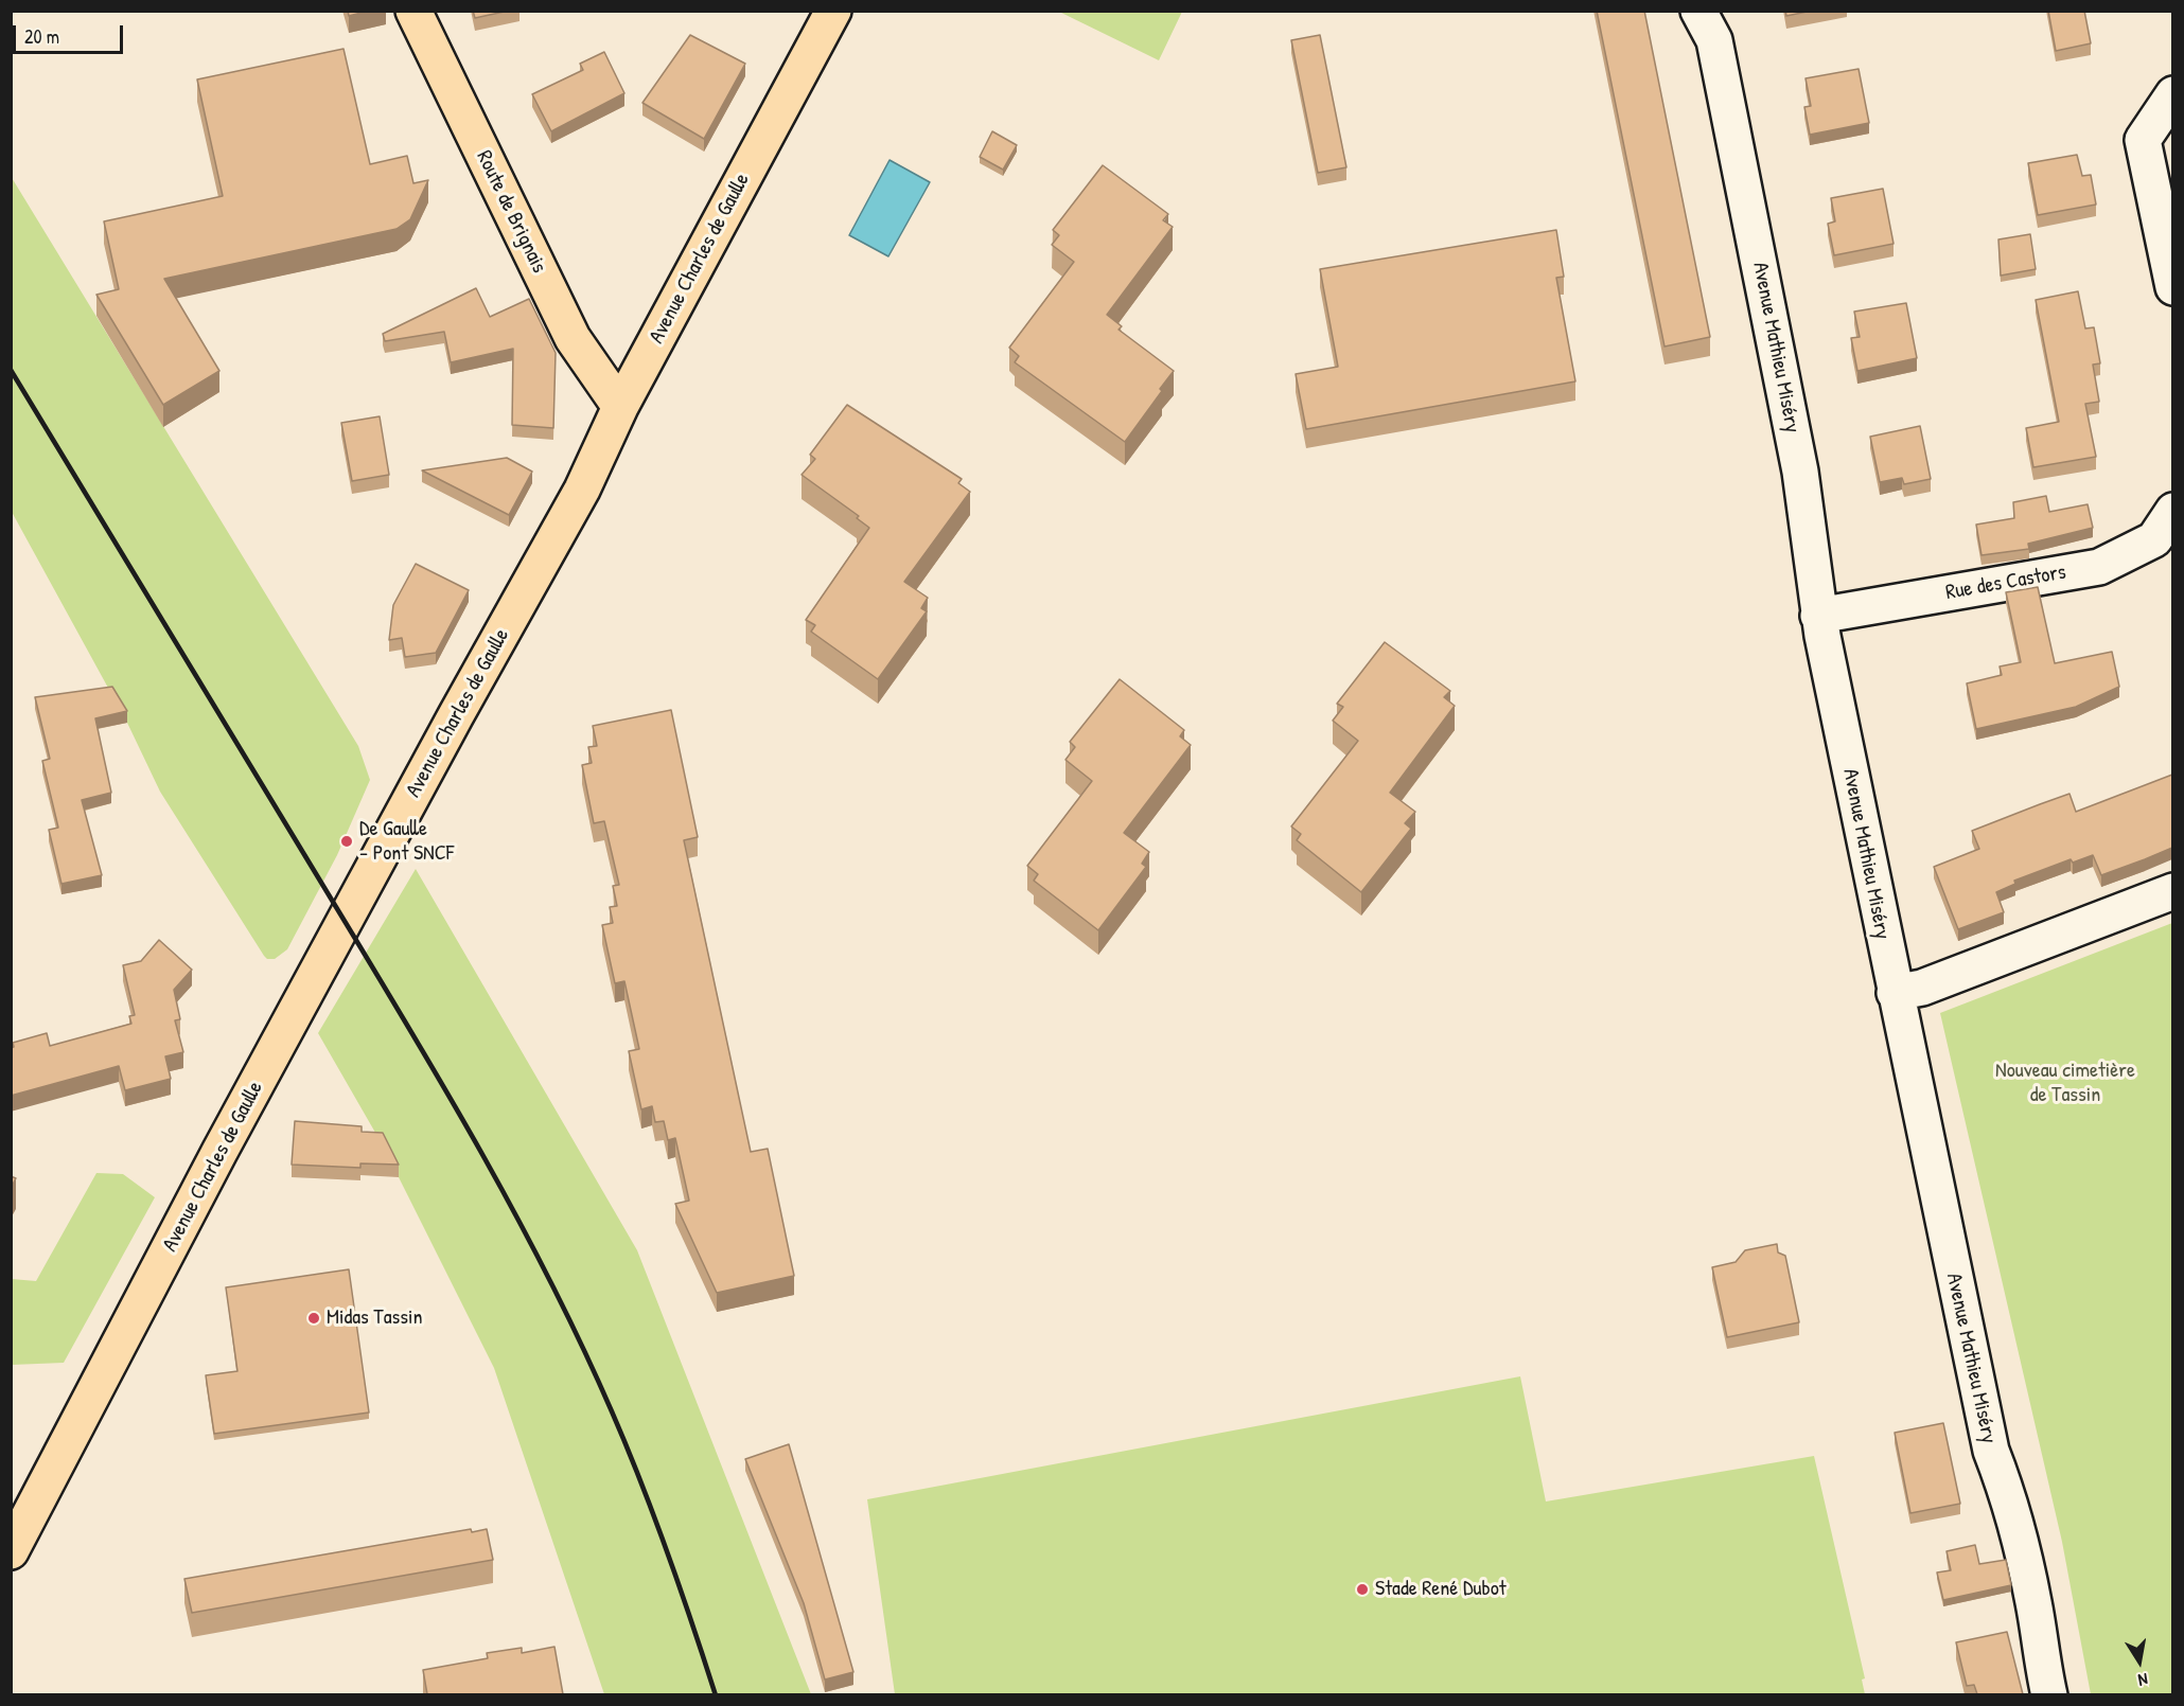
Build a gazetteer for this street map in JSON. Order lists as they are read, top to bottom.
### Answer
{
  "streets": {
    "main road": ["Route de Brignais", "Avenue Charles de Gaulle"],
    "street": ["Avenue Mathieu Miséry", "Rue des Castors"]
  },
  "crossings": [
    ["Route de Brignais", "Avenue Charles de Gaulle"],
    ["Avenue Mathieu Miséry", "Rue des Castors"]
  ],
  "parks": ["Nouveau cimetière de Tassin"],
  "places": ["De Gaulle - Pont SNCF", "Midas Tassin", "Stade René Dubot"],
  "scale_bar": "20 m",
  "north": "bottom"
}
